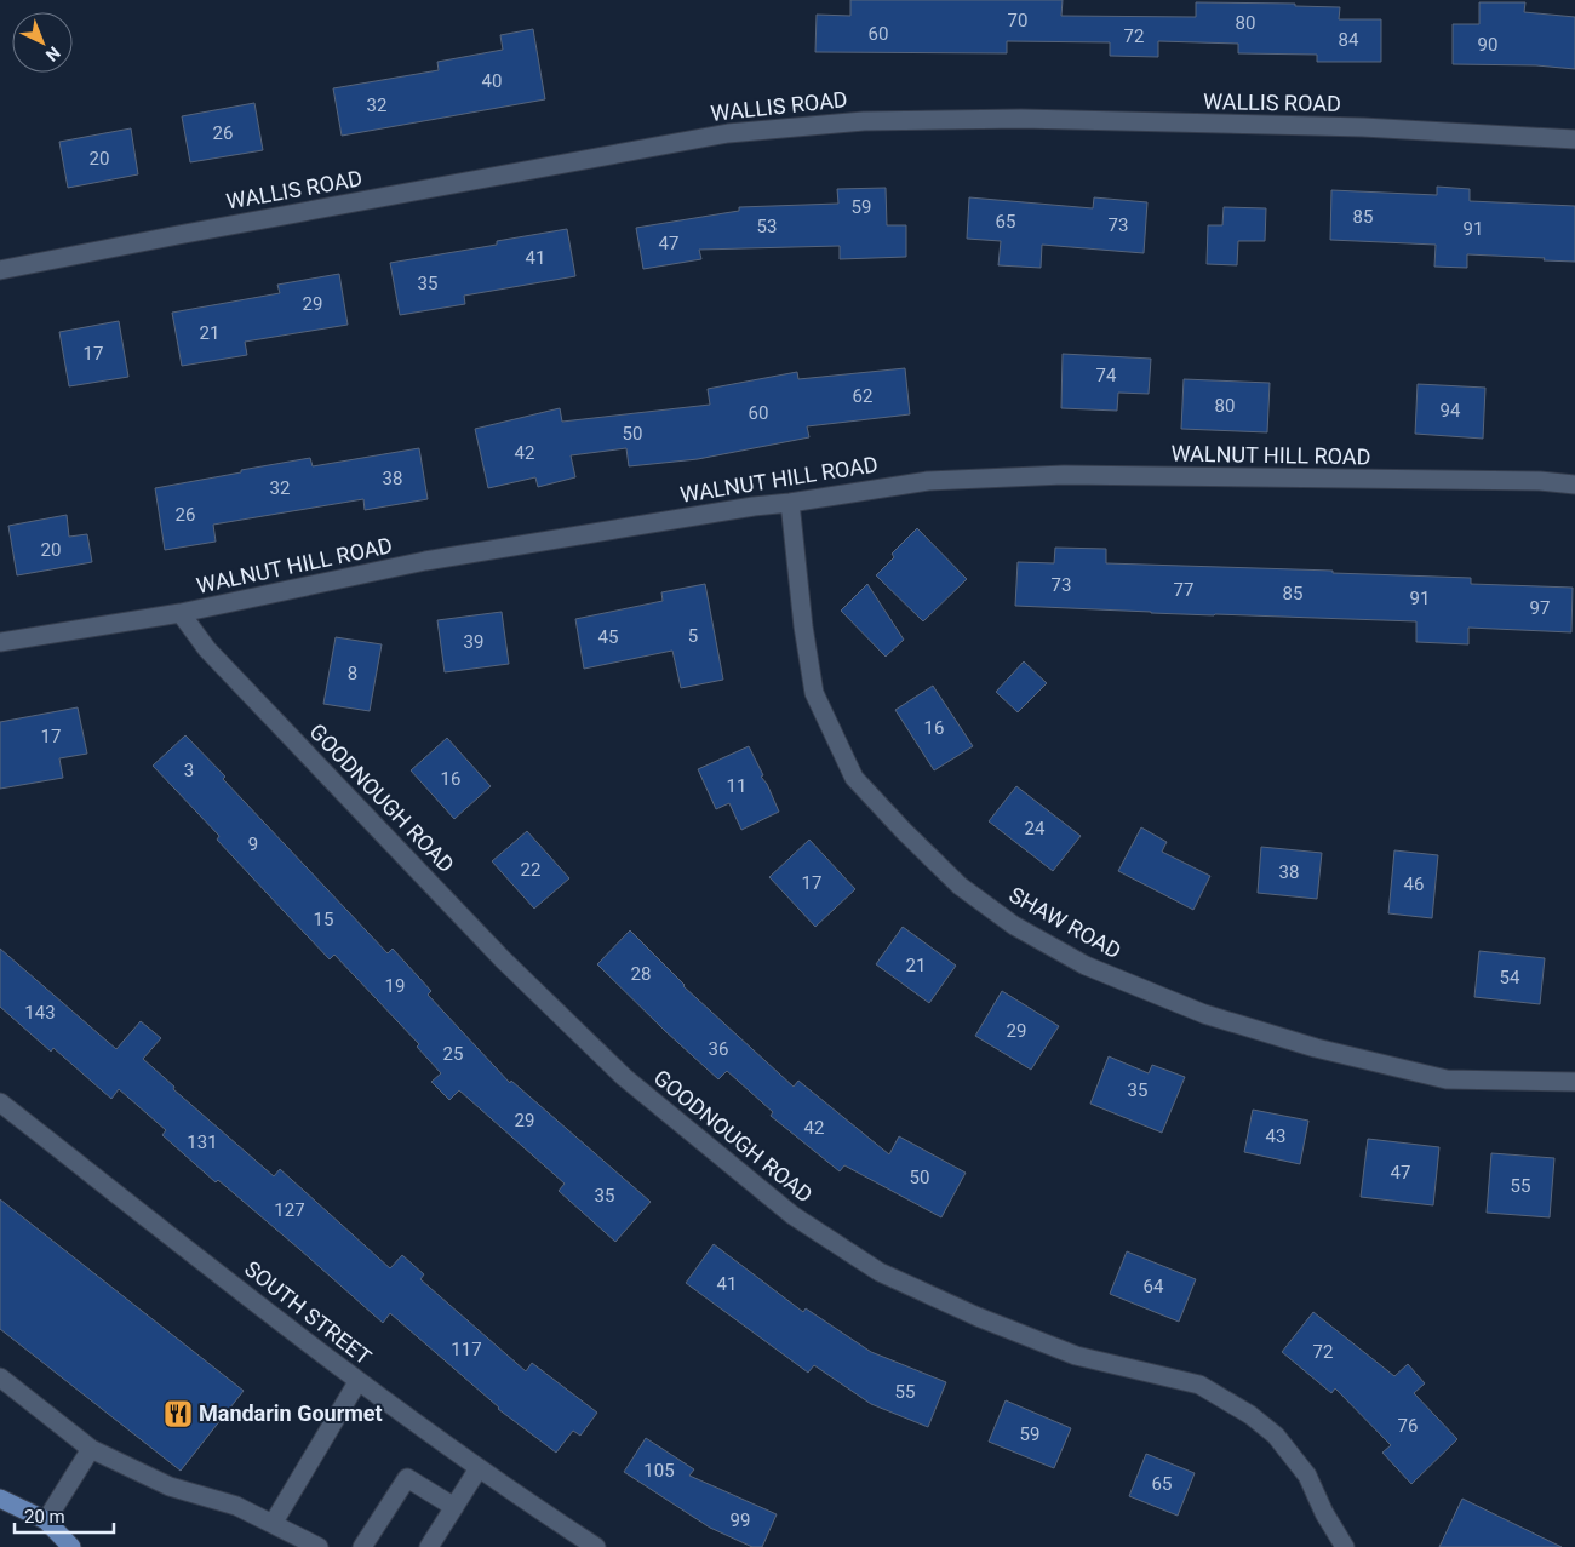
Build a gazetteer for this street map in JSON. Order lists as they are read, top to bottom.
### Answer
{
  "streets": {
    "street": [
      "WALLIS ROAD",
      "WALNUT HILL ROAD",
      "GOODNOUGH ROAD",
      "SHAW ROAD",
      "SOUTH STREET"
    ]
  },
  "crossings": [
    ["WALNUT HILL ROAD", "GOODNOUGH ROAD"],
    ["WALNUT HILL ROAD", "SHAW ROAD"]
  ],
  "places": {
    "restaurant": ["Mandarin Gourmet"]
  },
  "house_numbers": [
    "70",
    "80",
    "60",
    "72",
    "84",
    "90",
    "40",
    "32",
    "26",
    "20",
    "59",
    "85",
    "65",
    "73",
    "53",
    "91",
    "47",
    "41",
    "35",
    "29",
    "21",
    "17",
    "74",
    "62",
    "80",
    "94",
    "60",
    "50",
    "42",
    "38",
    "32",
    "26",
    "20",
    "73",
    "77",
    "85",
    "91",
    "97",
    "5",
    "45",
    "39",
    "8",
    "16",
    "17",
    "3",
    "16",
    "11",
    "24",
    "9",
    "22",
    "38",
    "17",
    "46",
    "15",
    "21",
    "28",
    "54",
    "19",
    "143",
    "29",
    "36",
    "25",
    "35",
    "29",
    "42",
    "43",
    "131",
    "47",
    "50",
    "55",
    "35",
    "127",
    "41",
    "64",
    "117",
    "72",
    "55",
    "76",
    "59",
    "105",
    "65",
    "99"
  ],
  "scale_bar": "20 m",
  "north": "bottom right"
}
